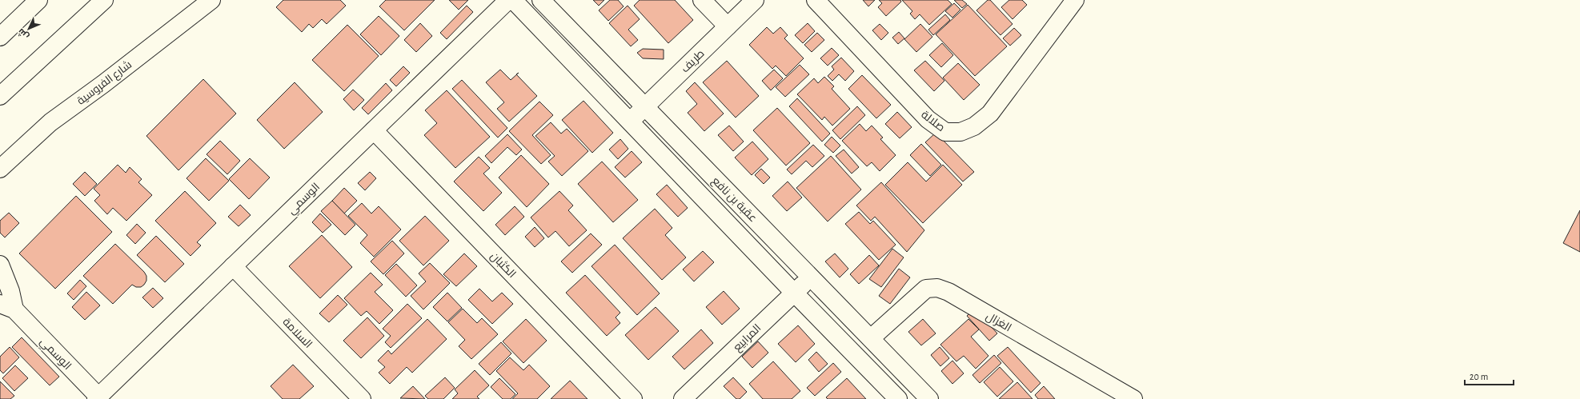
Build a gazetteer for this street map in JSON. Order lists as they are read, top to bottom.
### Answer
{
  "streets": {
    "main road": [
      "طريف",
      "شارع الفروسية",
      "صلالة",
      "الوسمي",
      "عقبة بن نافع",
      "الكثبان",
      "الغزال",
      "السلامة",
      "المرابيع"
    ]
  },
  "crossings": [
    ["طريف", "عقبة بن نافع"],
    ["الوسمي", "الكثبان"],
    ["الوسمي", "السلامة"],
    ["عقبة بن نافع", "الغزال"],
    ["عقبة بن نافع", "المرابيع"]
  ],
  "scale_bar": "20 m",
  "north": "bottom left"
}
